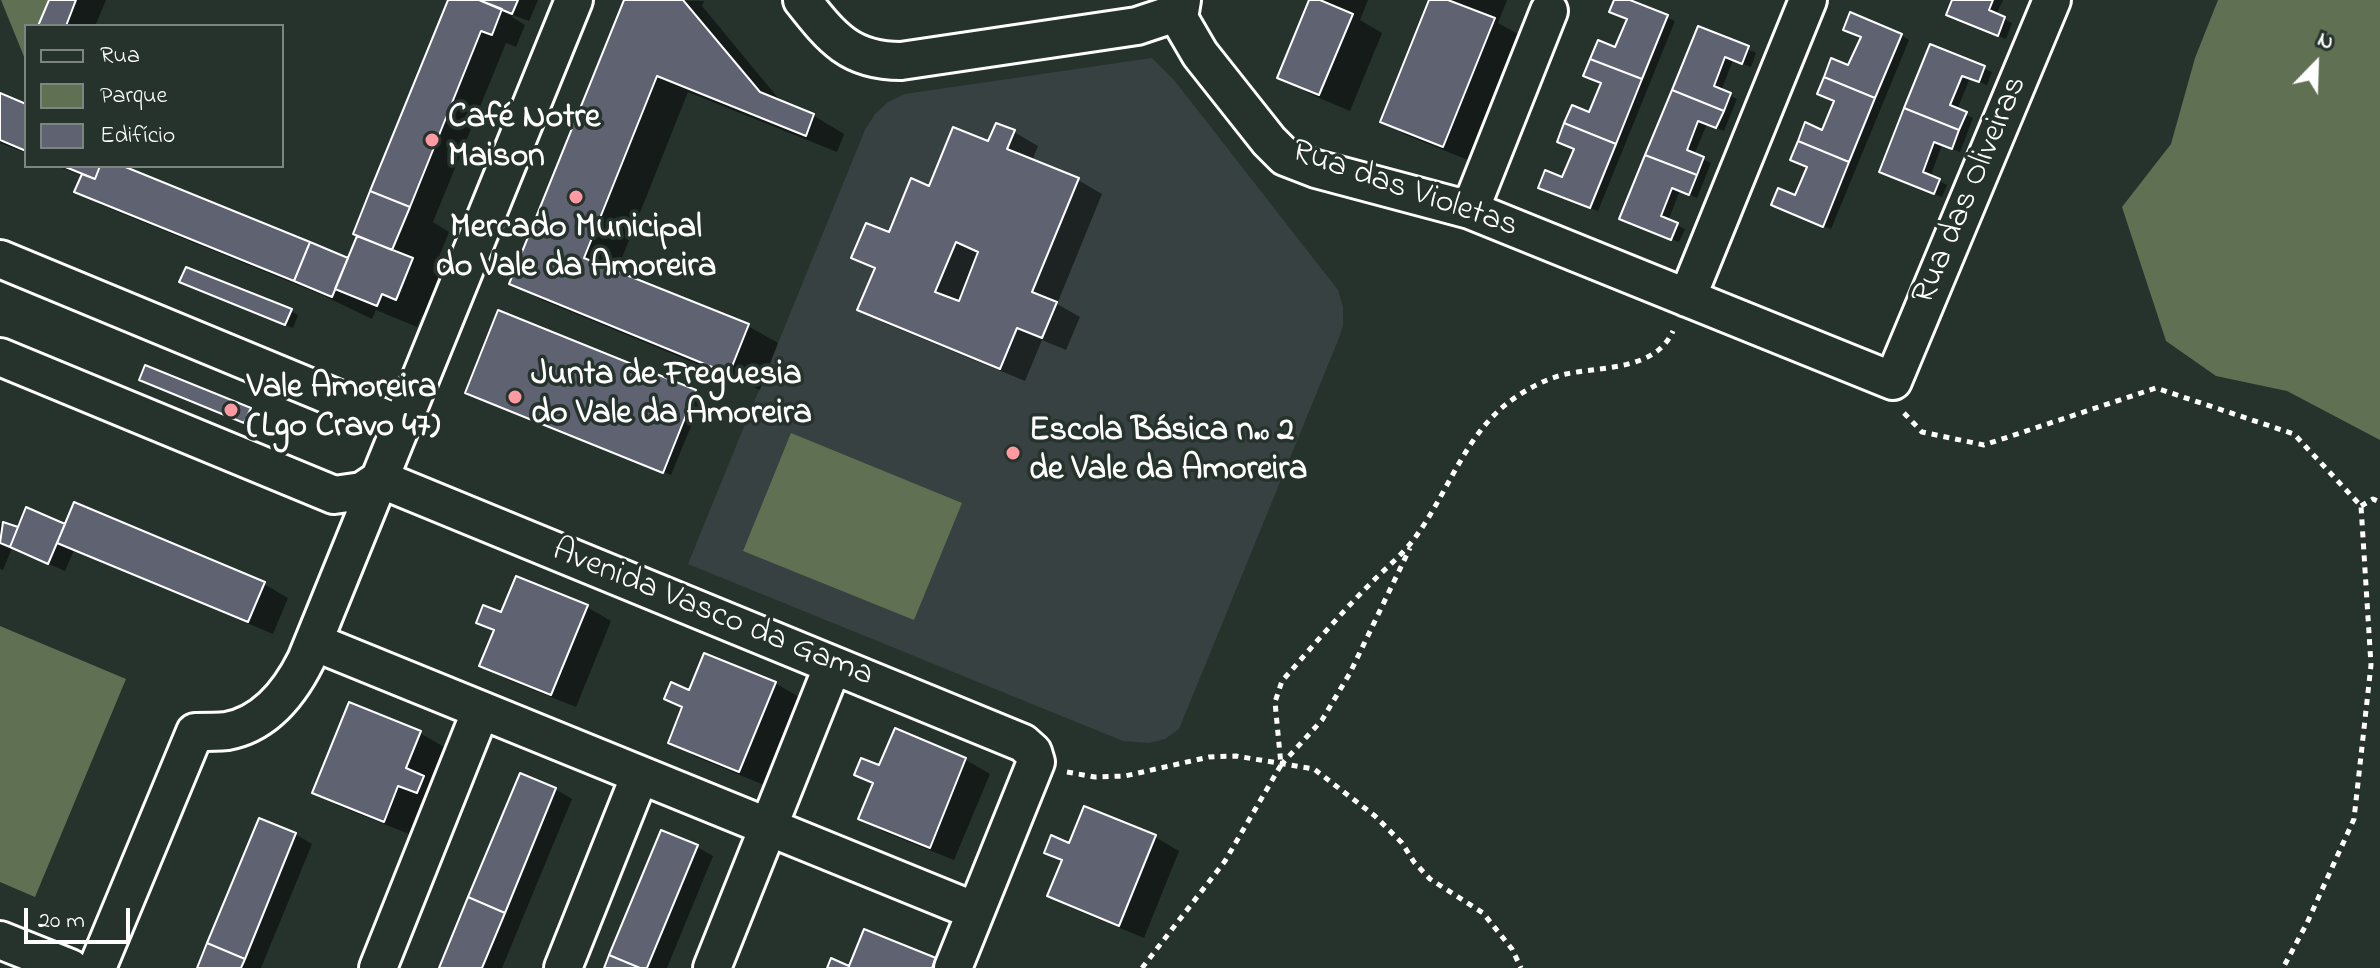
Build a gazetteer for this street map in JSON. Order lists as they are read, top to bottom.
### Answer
{
  "streets": {
    "street": ["Rua das Violetas", "Rua das Oliveiras", "Avenida Vasco da Gama"]
  },
  "crossings": [
    ["Rua das Violetas", "Rua das Oliveiras"]
  ],
  "places": [
    "Café Notre Maison",
    "Mercado Municipal do Vale da Amoreira",
    "Junta de Freguesia do Vale da Amoreira",
    "Vale Amoreira (Lgo Cravo 47)",
    "Escola Básica n.º 2 de Vale da Amoreira"
  ],
  "legend": ["Rua", "Parque", "Edifício"],
  "scale_bar": "20 m",
  "north": "top right"
}
